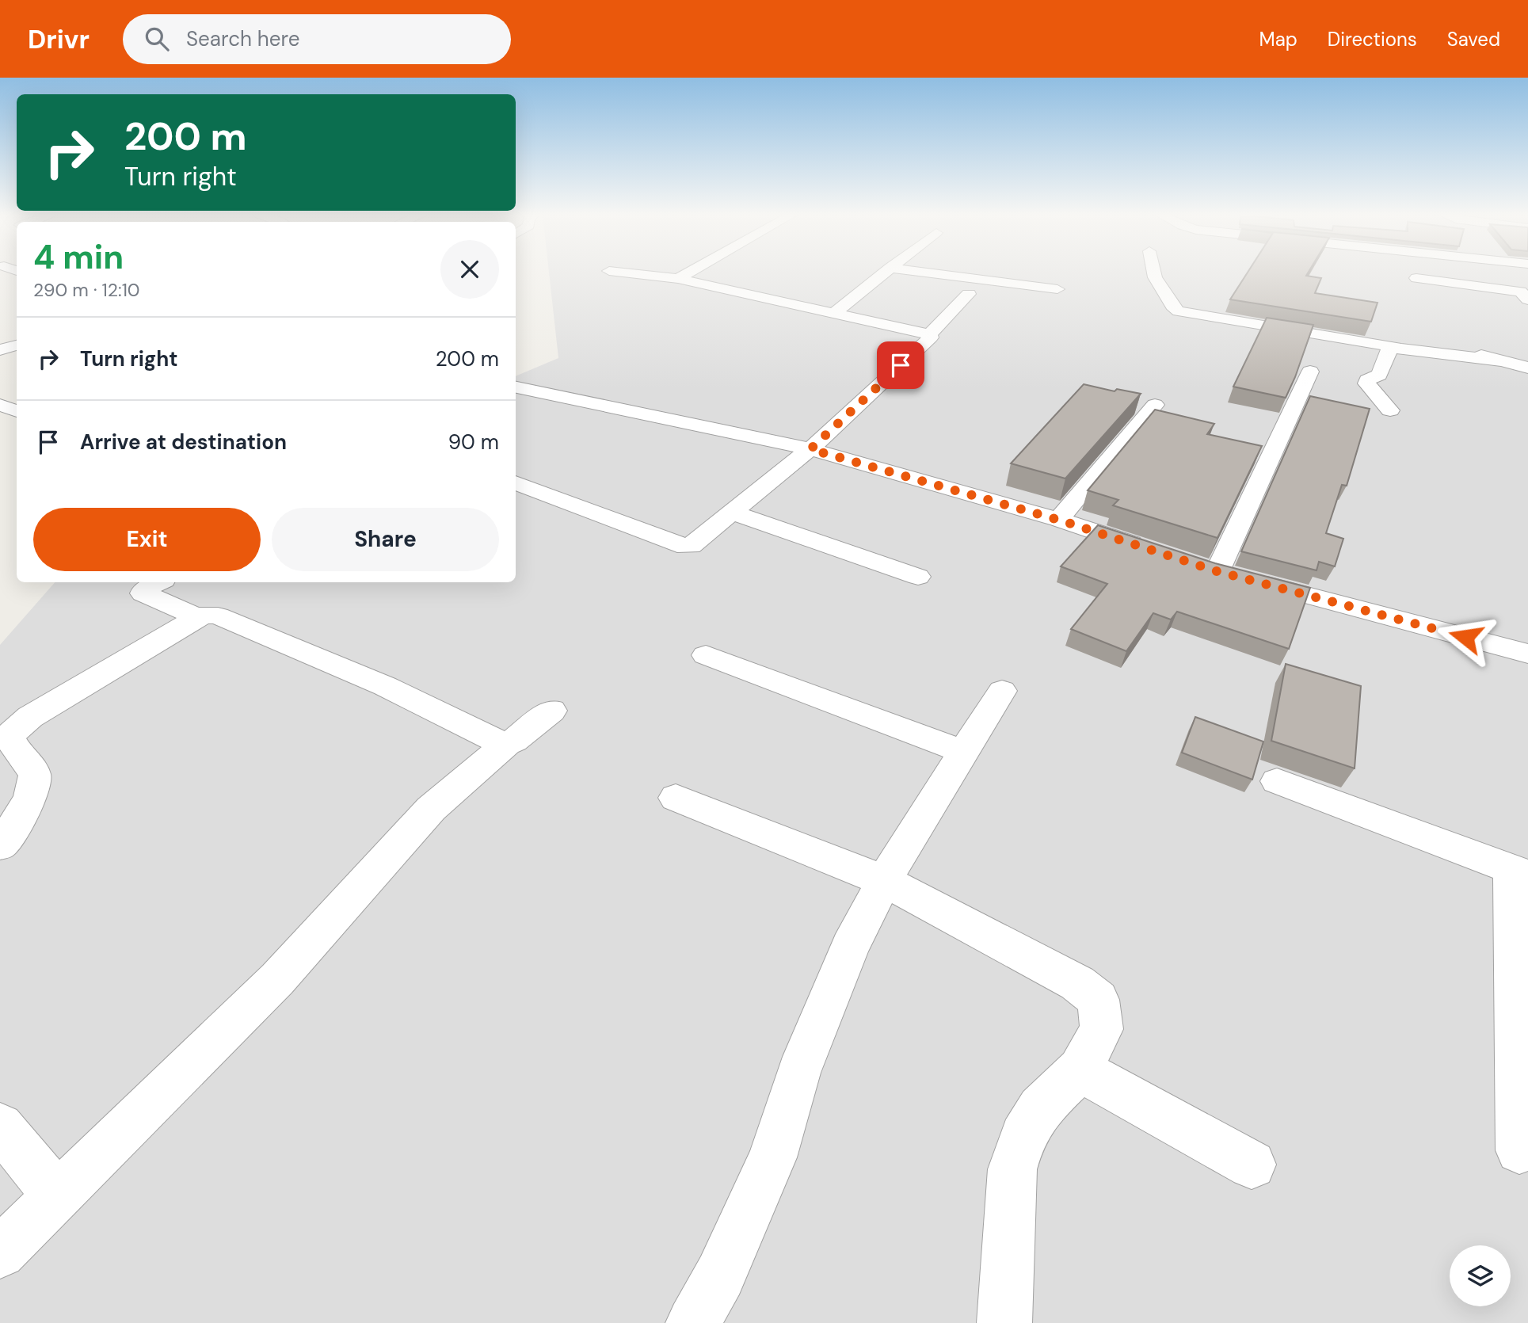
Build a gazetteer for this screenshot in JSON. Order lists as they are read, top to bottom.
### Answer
{
  "page": {
    "header": "Drivr",
    "search": "Search here",
    "nav": ["Map", "Directions", "Saved"],
    "turn": ["200 m", "Turn right"],
    "heading": ["4 min", "290 m · 12:10"],
    "list": [
      {
        "name": "Turn right",
        "value": "200 m"
      },
      {
        "name": "Arrive at destination",
        "value": "90 m"
      }
    ],
    "buttons": ["Exit", "Share"]
  }
}
